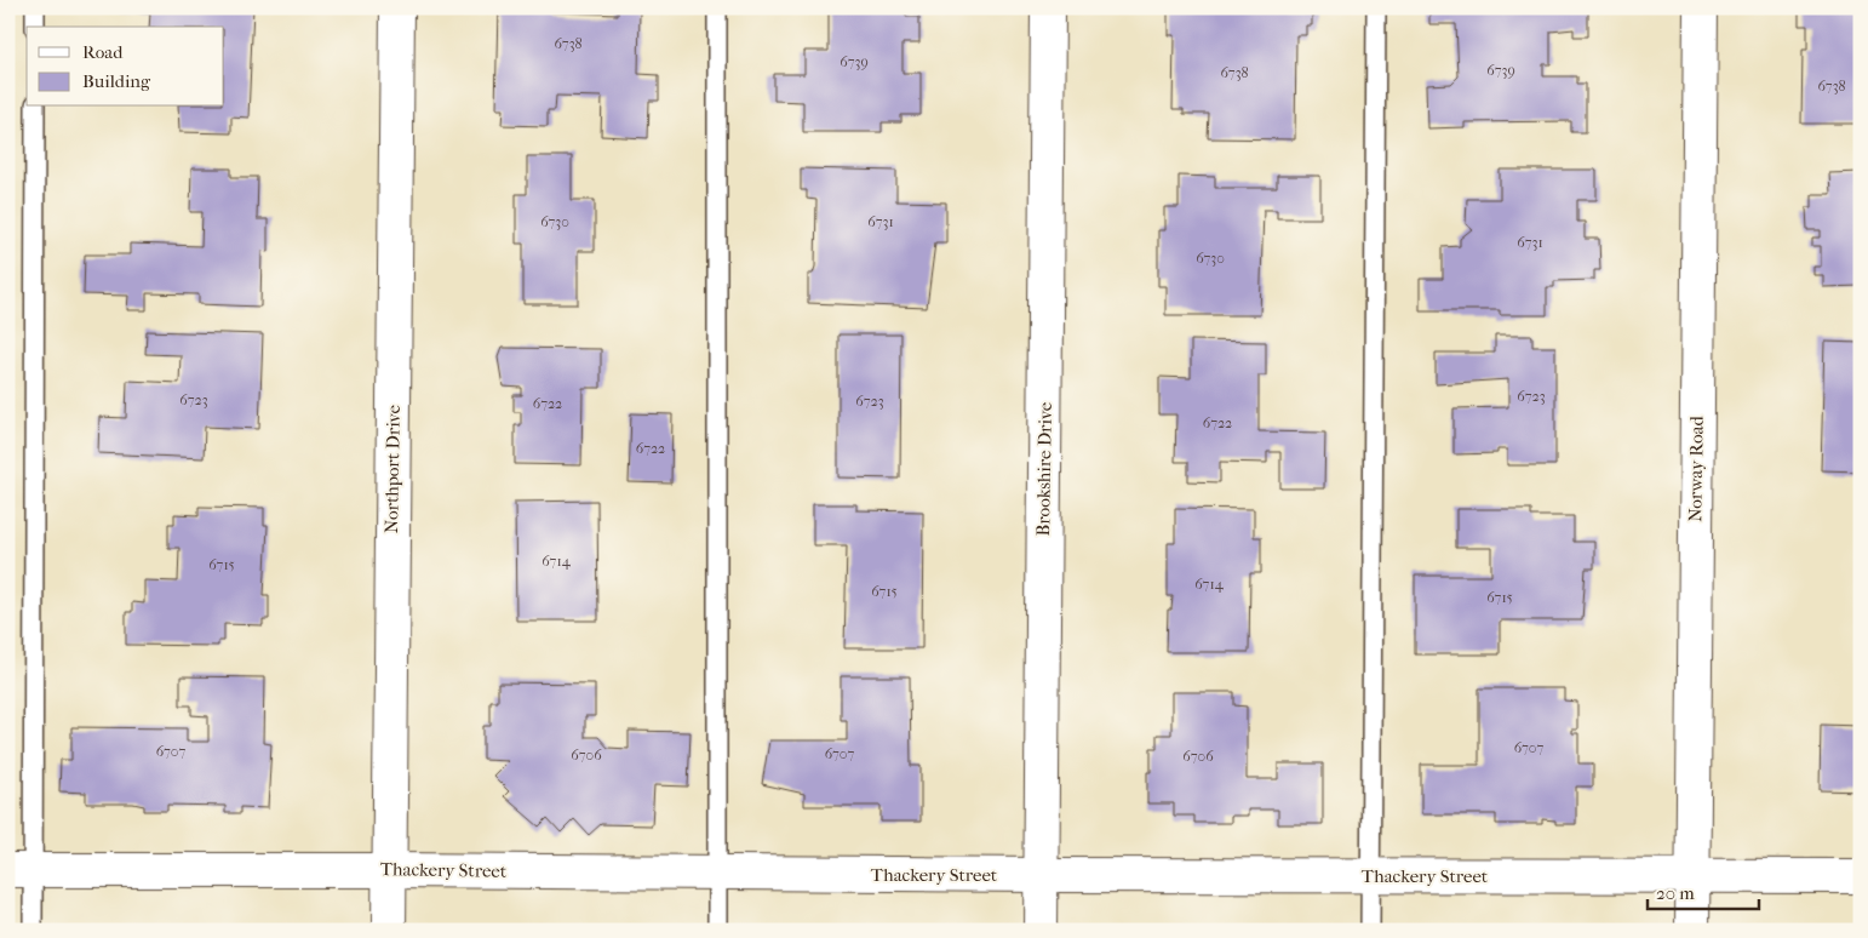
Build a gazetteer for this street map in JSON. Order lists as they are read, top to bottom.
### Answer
{
  "streets": {
    "street": [
      "Northport Drive",
      "Brookshire Drive",
      "Norway Road",
      "Thackery Street"
    ]
  },
  "crossings": [
    ["Northport Drive", "Thackery Street"],
    ["Brookshire Drive", "Thackery Street"],
    ["Norway Road", "Thackery Street"]
  ],
  "house_numbers": [
    "6738",
    "6739",
    "6739",
    "6738",
    "6738",
    "6730",
    "6731",
    "6731",
    "6730",
    "6723",
    "6723",
    "6723",
    "6722",
    "6722",
    "6722",
    "6714",
    "6715",
    "6714",
    "6715",
    "6715",
    "6707",
    "6707",
    "6707",
    "6706",
    "6706"
  ],
  "legend": ["Road", "Building"],
  "scale_bar": "20 m"
}
